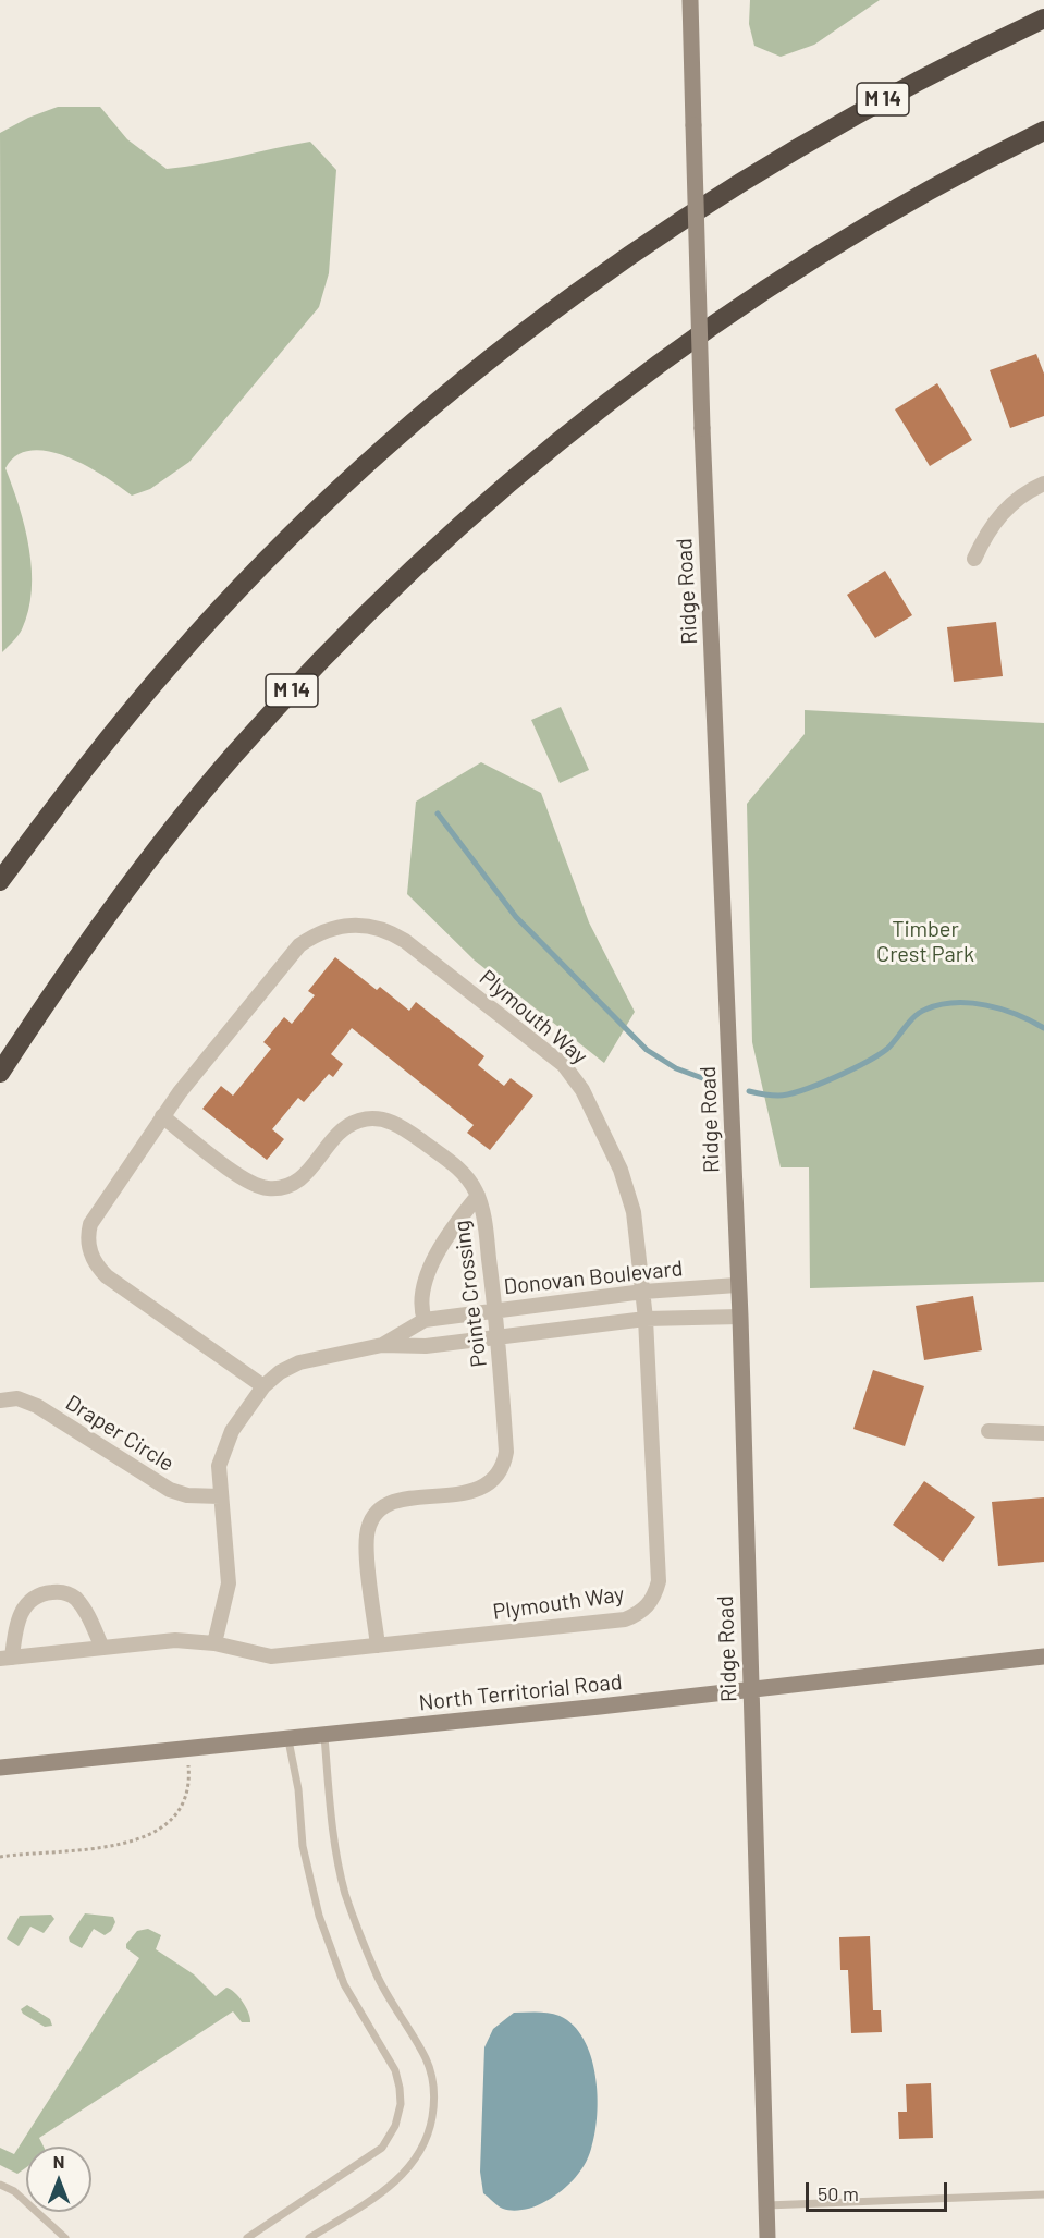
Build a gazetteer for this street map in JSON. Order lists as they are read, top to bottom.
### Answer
{
  "streets": {
    "highway": ["M 14"],
    "street": [
      "Ridge Road",
      "Plymouth Way",
      "Donovan Boulevard",
      "Pointe Crossing",
      "Draper Circle",
      "North Territorial Road"
    ]
  },
  "crossings": [
    ["Ridge Road", "Donovan Boulevard"],
    ["Ridge Road", "North Territorial Road"],
    ["Plymouth Way", "Donovan Boulevard"],
    ["Plymouth Way", "Pointe Crossing"],
    ["Donovan Boulevard", "Pointe Crossing"],
    ["Donovan Boulevard", "Draper Circle"]
  ],
  "parks": ["Timber Crest Park"],
  "scale_bar": "50 m",
  "north": "top"
}
